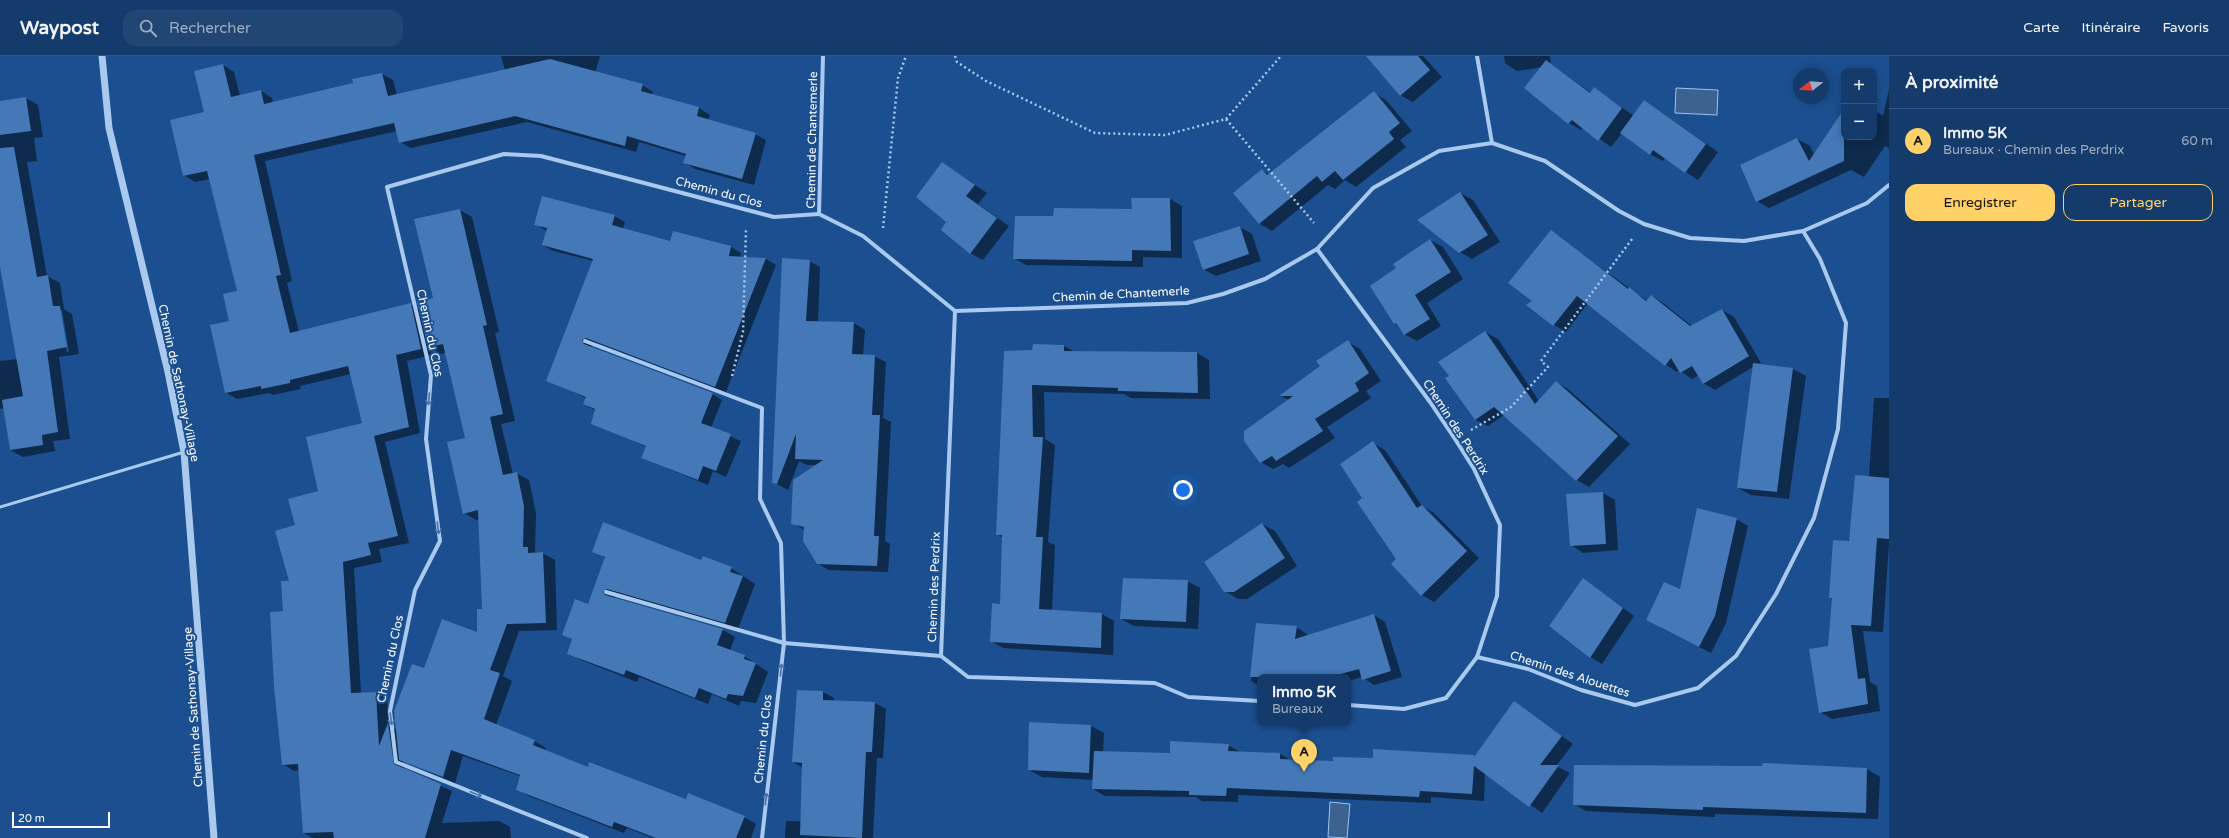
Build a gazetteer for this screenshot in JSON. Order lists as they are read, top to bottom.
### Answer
{
  "streets": {
    "street": [
      "Chemin de Chantemerle",
      "Chemin du Clos",
      "Chemin de Sathonay-Village",
      "Chemin des Perdrix",
      "Chemin des Alouettes"
    ]
  },
  "crossings": [
    ["Chemin de Chantemerle", "Chemin du Clos"],
    ["Chemin de Chantemerle", "Chemin des Perdrix"],
    ["Chemin de Chantemerle", "Chemin des Alouettes"],
    ["Chemin des Perdrix", "Chemin des Alouettes"]
  ],
  "scale_bar": "20 m",
  "north": "left",
  "page": {
    "header": "Waypost",
    "search": "Rechercher",
    "nav": ["Carte", "Itinéraire", "Favoris"],
    "heading": "À proximité",
    "map_buttons": ["+", "−"],
    "list": [
      {
        "mark": "A",
        "name": "Immo 5K",
        "note": "Bureaux · Chemin des Perdrix",
        "value": "60 m"
      }
    ],
    "buttons": ["Enregistrer", "Partager"],
    "popup": ["Immo 5K", "Bureaux"],
    "pins": "A",
    "scale": "20 m"
  }
}
